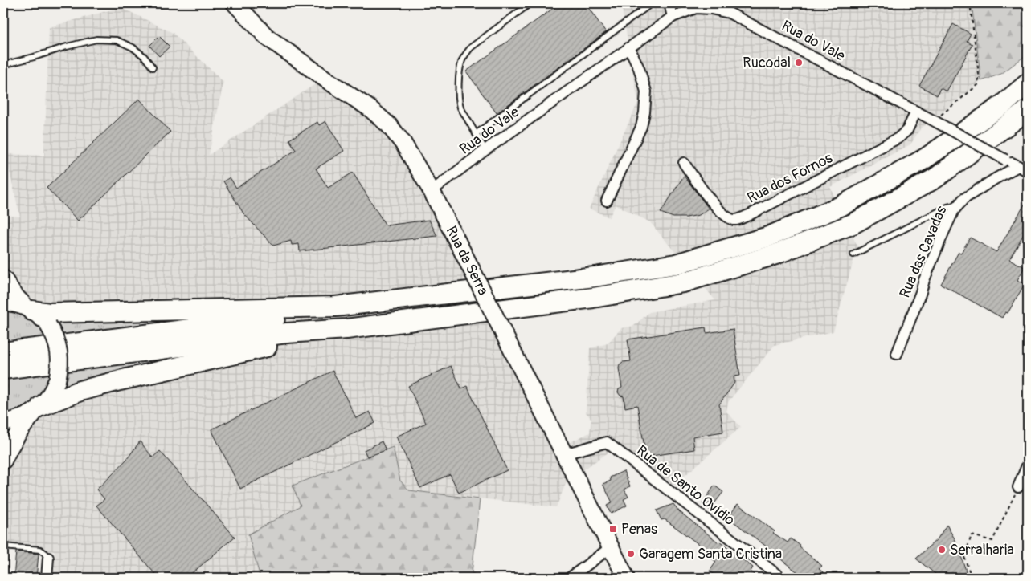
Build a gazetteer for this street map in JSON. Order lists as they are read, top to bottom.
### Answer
{
  "streets": {
    "main road": ["Rua da Serra"],
    "street": [
      "Rua do Vale",
      "Rua dos Fornos",
      "Rua das Cavadas",
      "Rua de Santo Ovídio"
    ]
  },
  "crossings": [
    ["Rua do Vale", "Rua dos Fornos"],
    ["Rua do Vale", "Rua das Cavadas"],
    ["Rua do Vale", "Rua da Serra"],
    ["Rua da Serra", "Rua de Santo Ovídio"]
  ],
  "places": {
    "other": ["Rucodal", "Serralharia", "Garagem Santa Cristina"],
    "transit": ["Penas"]
  }
}
